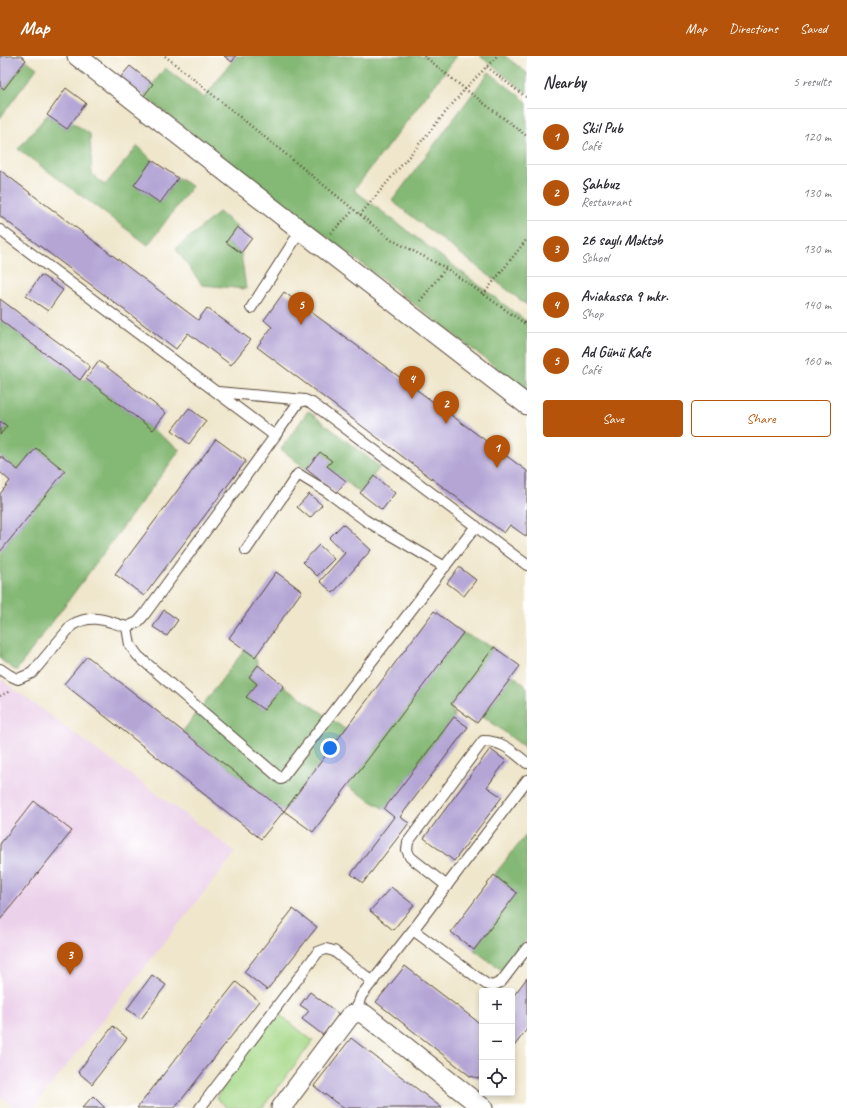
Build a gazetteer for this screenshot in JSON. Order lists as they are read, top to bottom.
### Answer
{
  "page": {
    "header": "Map",
    "nav": ["Map", "Directions", "Saved"],
    "heading": ["Nearby", "5 results"],
    "list": [
      {
        "mark": "1",
        "name": "Skil Pub",
        "note": "Café",
        "value": "120 m"
      },
      {
        "mark": "2",
        "name": "Şahbuz",
        "note": "Restaurant",
        "value": "130 m"
      },
      {
        "mark": "3",
        "name": "26 saylı Məktəb",
        "note": "School",
        "value": "130 m"
      },
      {
        "mark": "4",
        "name": "Aviakassa 9 mkr.",
        "note": "Shop",
        "value": "140 m"
      },
      {
        "mark": "5",
        "name": "Ad Günü Kafe",
        "note": "Café",
        "value": "160 m"
      }
    ],
    "pins": [
      "5",
      "4",
      "2",
      "1",
      "3"
    ],
    "buttons": ["Save", "Share"],
    "map_buttons": ["+", "−"]
  }
}
